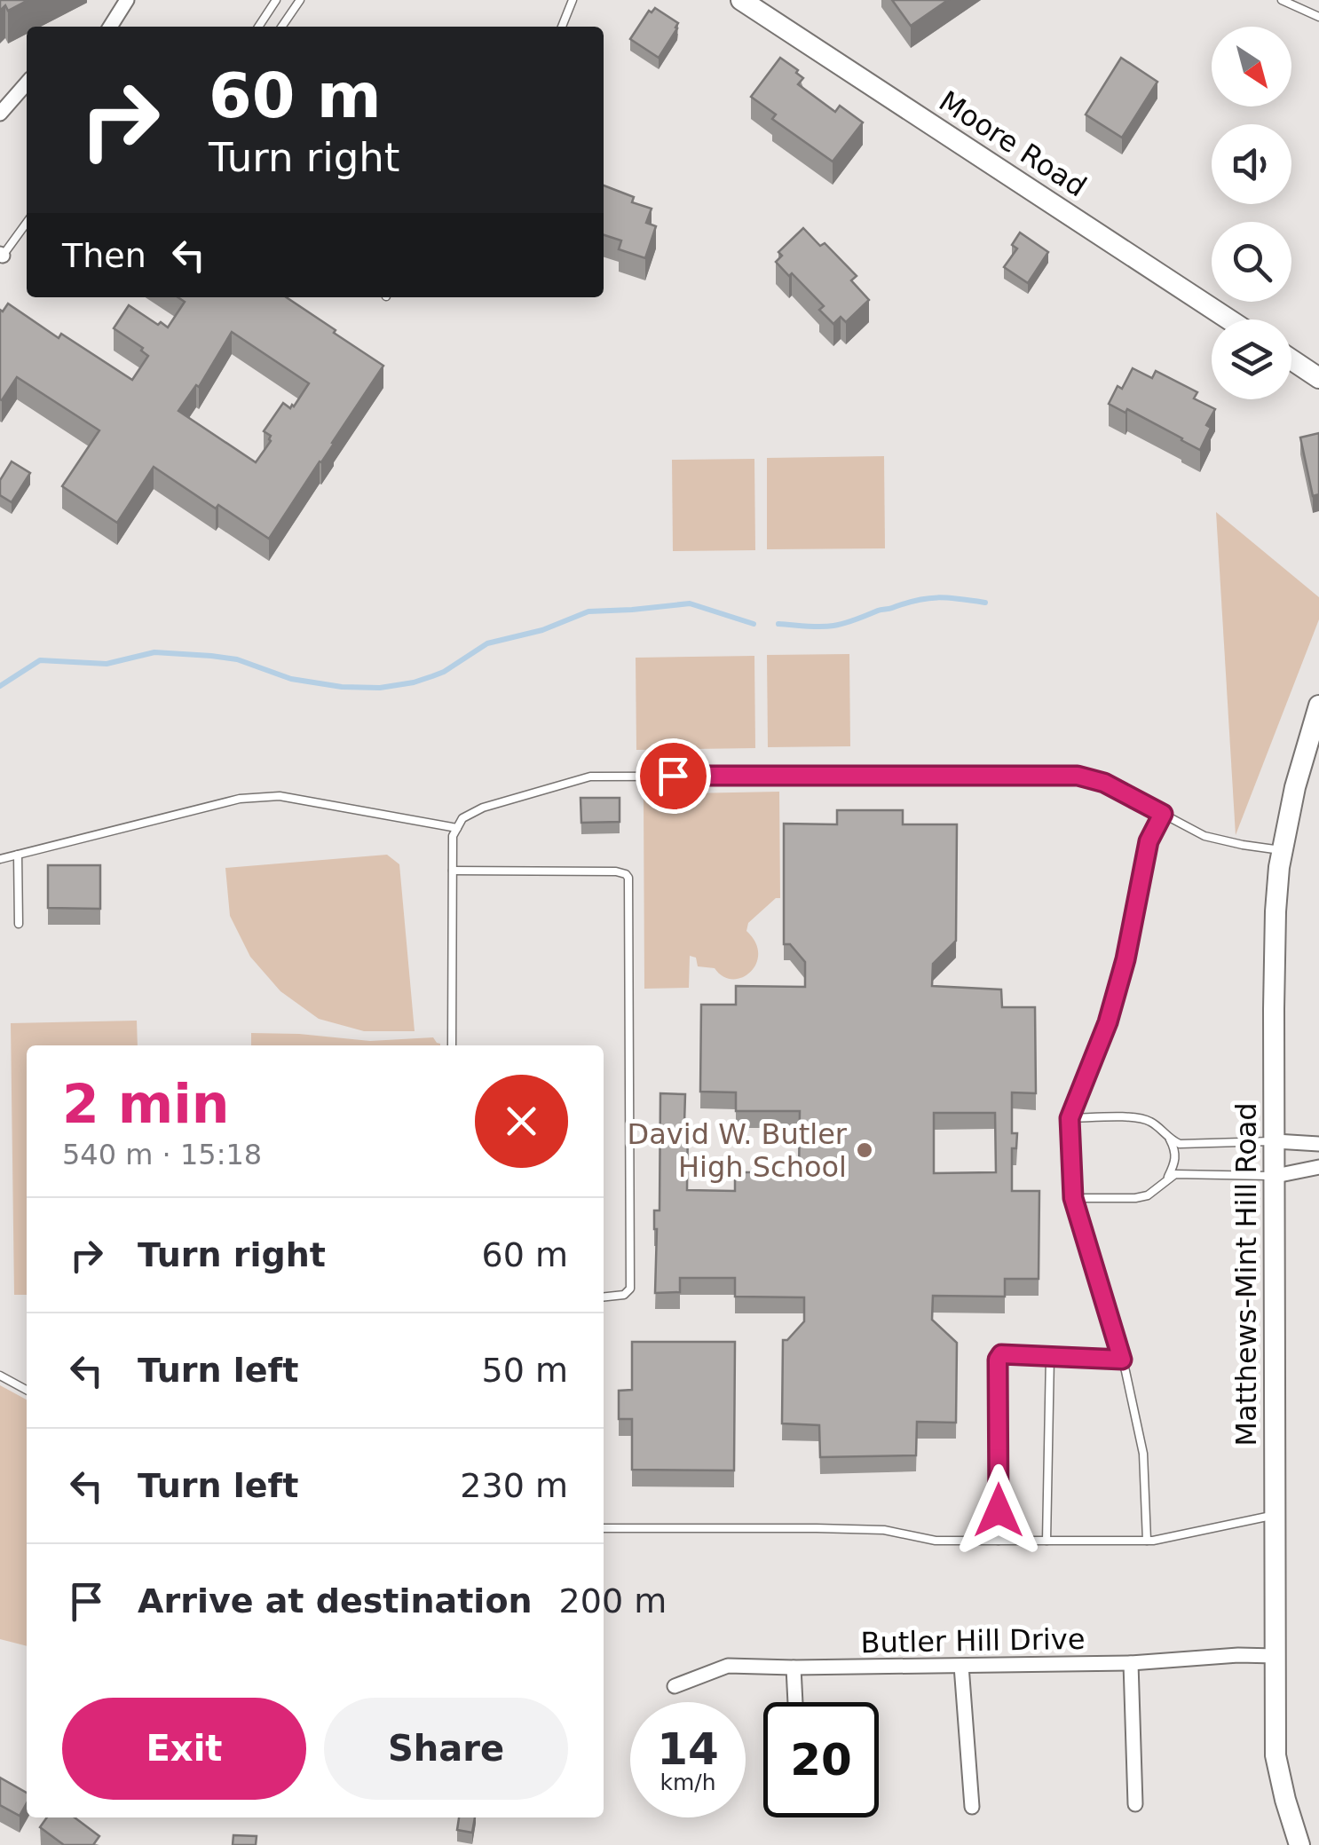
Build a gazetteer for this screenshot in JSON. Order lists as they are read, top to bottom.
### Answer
{
  "streets": {
    "street": ["Moore Road", "Matthews-Mint Hill Road", "Butler Hill Drive"]
  },
  "crossings": [
    ["Matthews-Mint Hill Road", "Butler Hill Drive"]
  ],
  "places": ["David W. Butler High School"],
  "north": "bottom right",
  "page": {
    "turn": ["60 m", "Turn right"],
    "then": "Then",
    "heading": ["2 min", "540 m · 15:18"],
    "list": [
      {
        "name": "Turn right",
        "value": "60 m"
      },
      {
        "name": "Turn left",
        "value": "50 m"
      },
      {
        "name": "Turn left",
        "value": "230 m"
      },
      {
        "name": "Arrive at destination",
        "value": "200 m"
      }
    ],
    "buttons": ["Exit", "Share"],
    "speed": "14 km/h",
    "limit": "20"
  }
}
